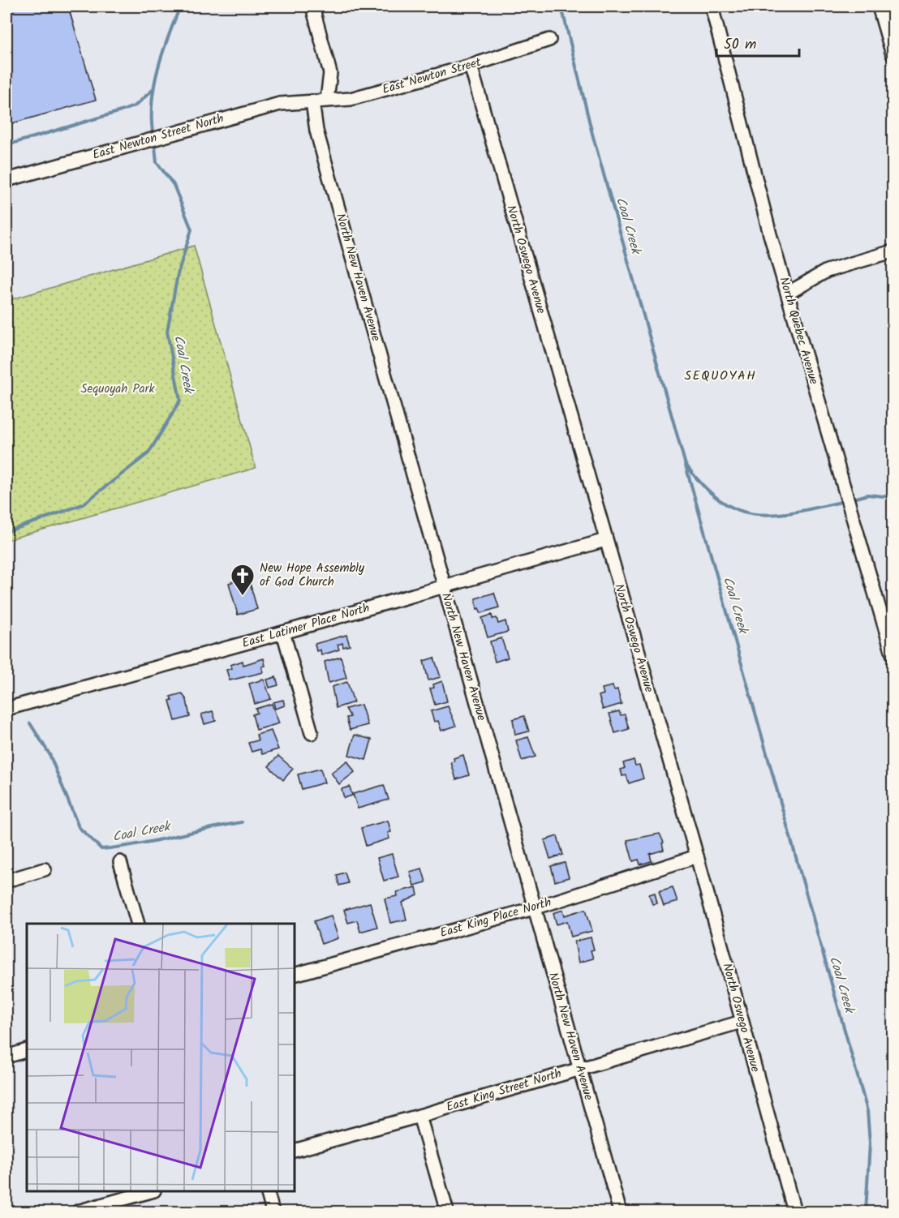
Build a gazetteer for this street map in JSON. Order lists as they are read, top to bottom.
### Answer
{
  "streets": {
    "street": [
      "East Newton Street",
      "East Newton Street North",
      "North Oswego Avenue",
      "North New Haven Avenue",
      "North Quebec Avenue",
      "East Latimer Place North",
      "East King Place North",
      "East King Street North"
    ]
  },
  "crossings": [
    ["East Newton Street", "East Newton Street North"],
    ["East Newton Street", "North Oswego Avenue"],
    ["East Newton Street", "North New Haven Avenue"],
    ["East Newton Street North", "North New Haven Avenue"],
    ["North Oswego Avenue", "East Latimer Place North"],
    ["North Oswego Avenue", "East King Place North"],
    ["North Oswego Avenue", "East King Street North"],
    ["North New Haven Avenue", "East Latimer Place North"],
    ["North New Haven Avenue", "East King Place North"],
    ["North New Haven Avenue", "East King Street North"]
  ],
  "districts": ["SEQUOYAH"],
  "water": ["Coal Creek"],
  "parks": ["Sequoyah Park"],
  "places": {
    "church": ["New Hope Assembly of God Church"]
  },
  "scale_bar": "50 m"
}
